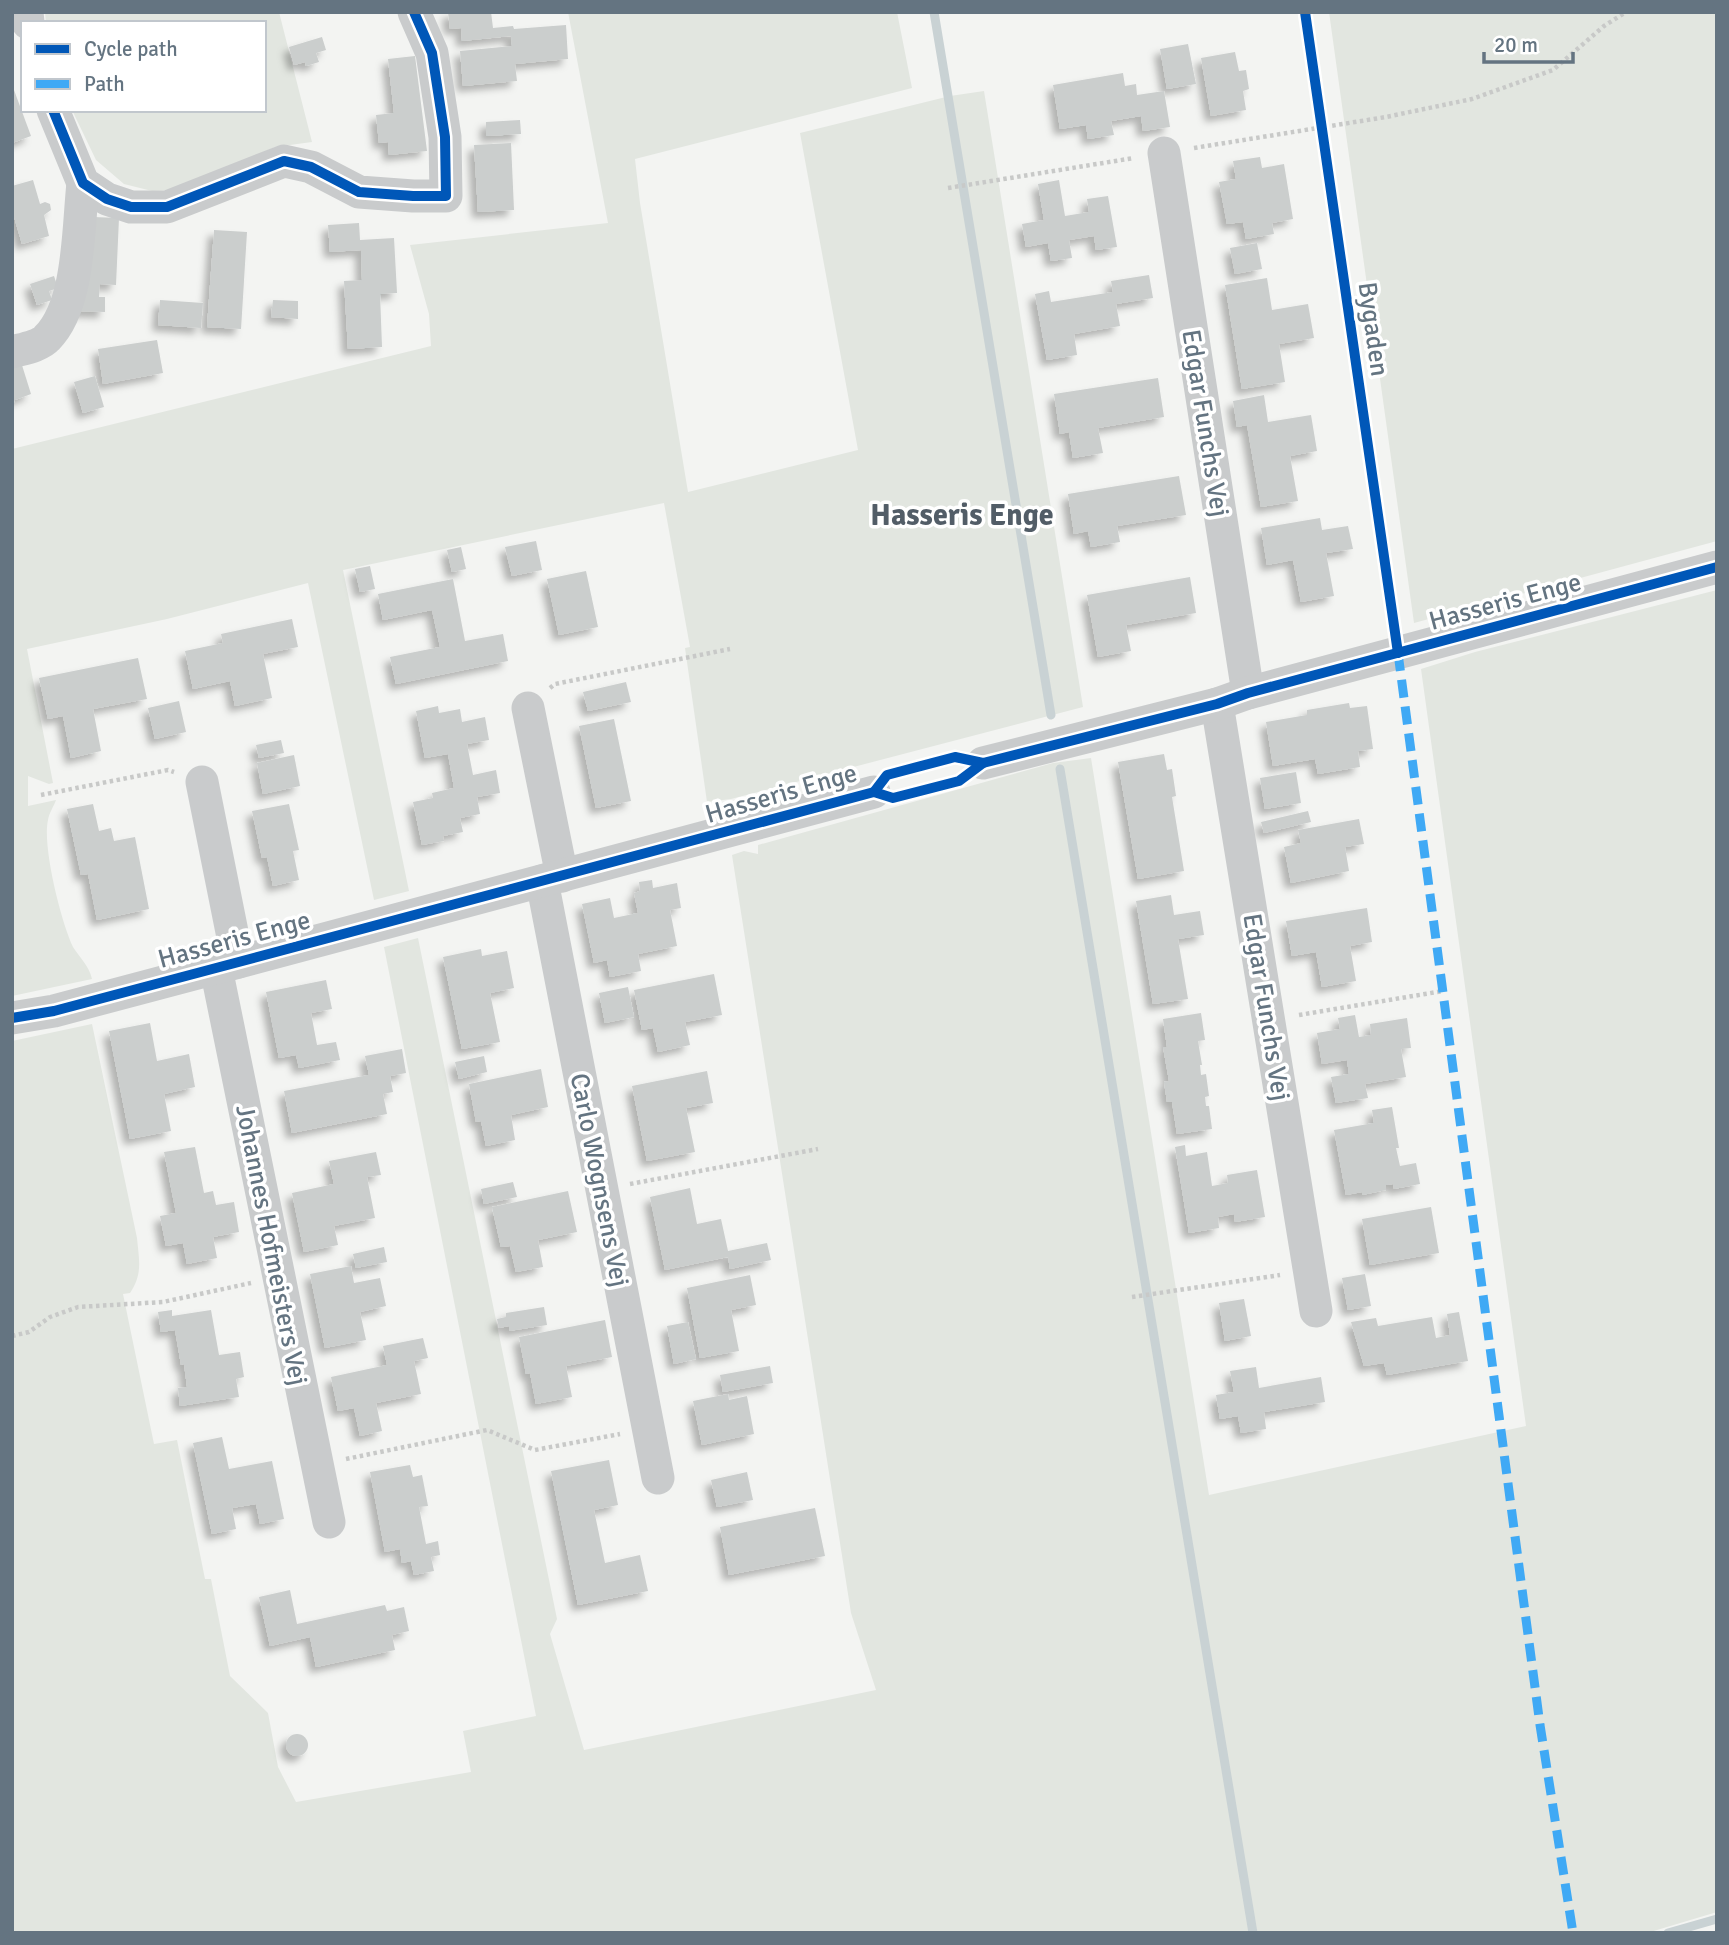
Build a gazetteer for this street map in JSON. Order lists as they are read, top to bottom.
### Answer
{
  "streets": {
    "street": [
      "Edgar Funchs Vej",
      "Hasseris Enge",
      "Carlo Wognsens Vej",
      "Johannes Hofmeisters Vej"
    ],
    "cycle path": ["Bygaden"]
  },
  "crossings": [
    ["Edgar Funchs Vej", "Hasseris Enge"],
    ["Hasseris Enge", "Carlo Wognsens Vej"],
    ["Hasseris Enge", "Johannes Hofmeisters Vej"]
  ],
  "districts": ["Hasseris Enge"],
  "legend": ["Cycle path", "Path"],
  "scale_bar": "20 m"
}
